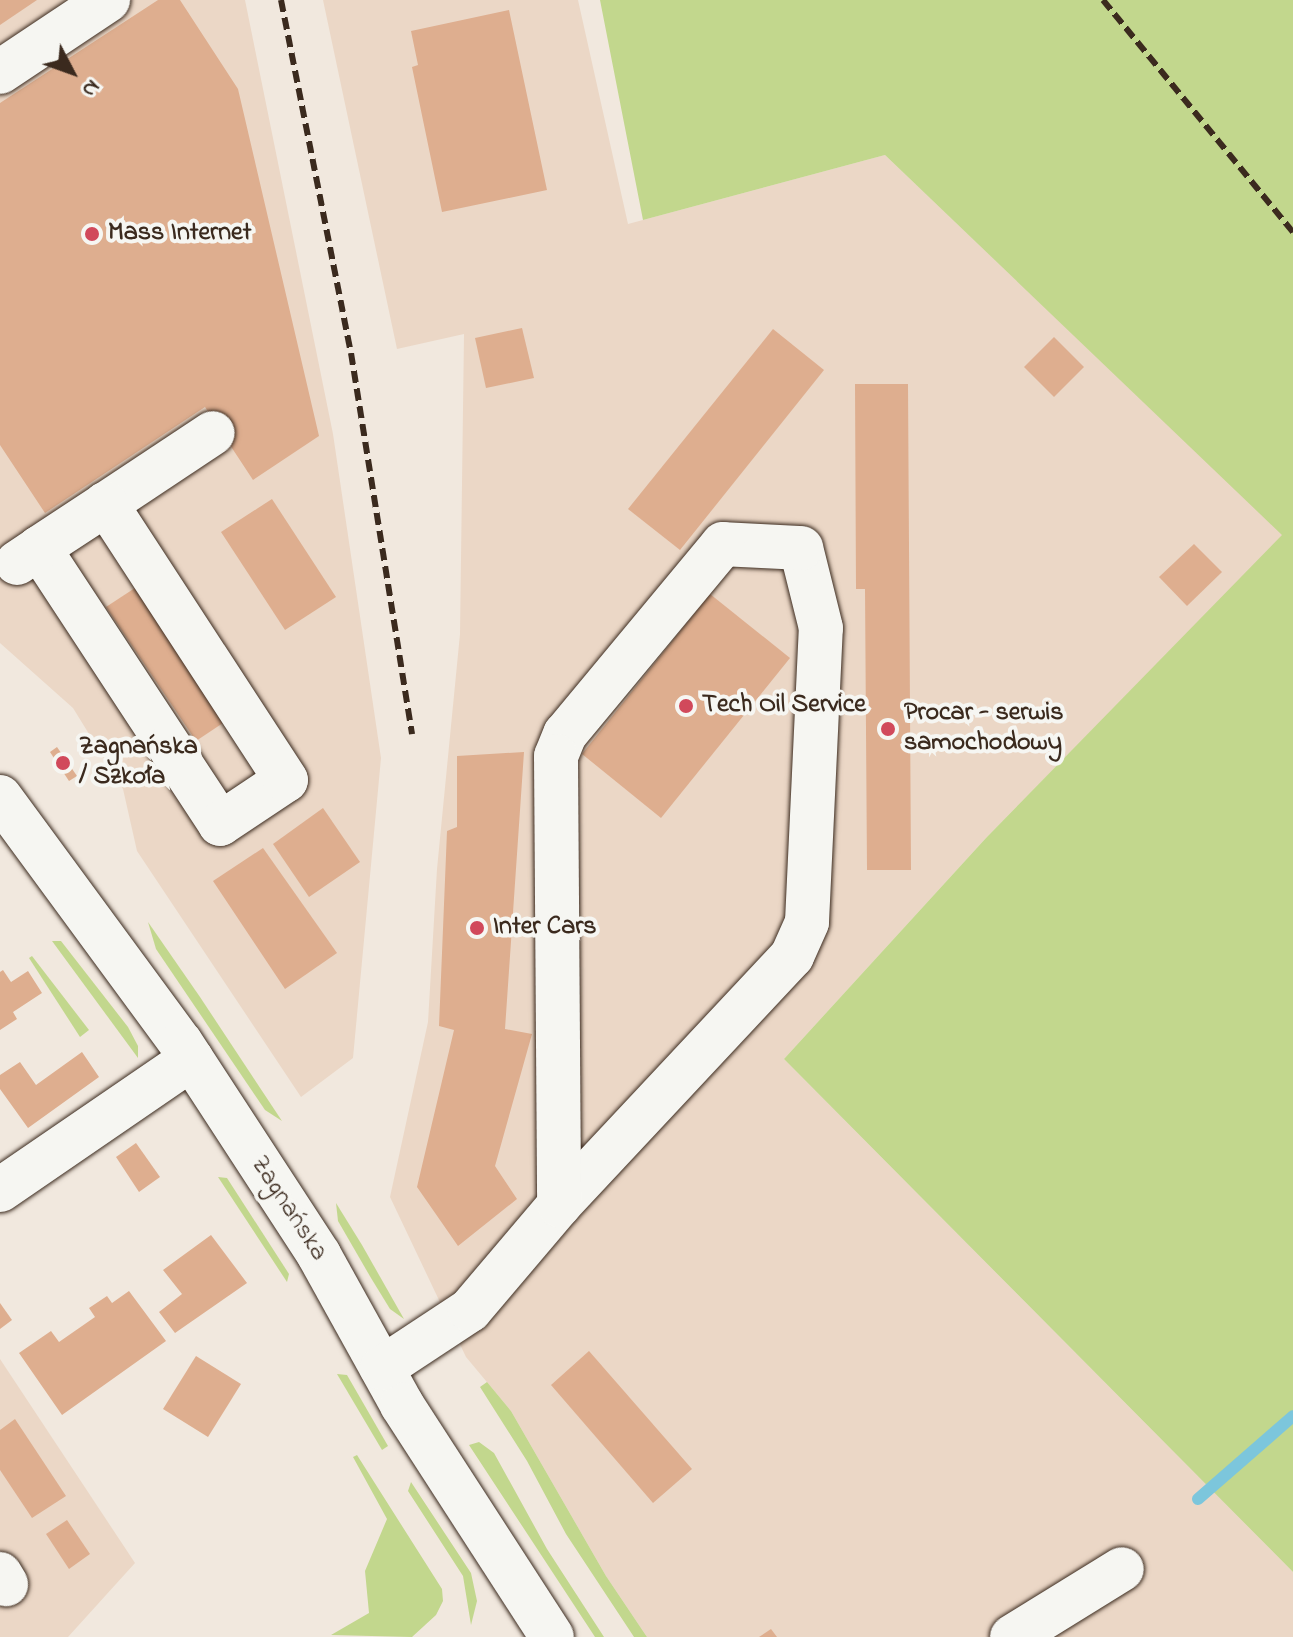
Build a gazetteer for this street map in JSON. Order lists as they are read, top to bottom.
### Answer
{
  "streets": {
    "street": ["Zagnańska"]
  },
  "places": [
    "Mass Internet",
    "Tech Oil Service",
    "Procar - serwis samochodowy",
    "Zagnańska / Szkoła",
    "Inter Cars"
  ],
  "north": "bottom right"
}
